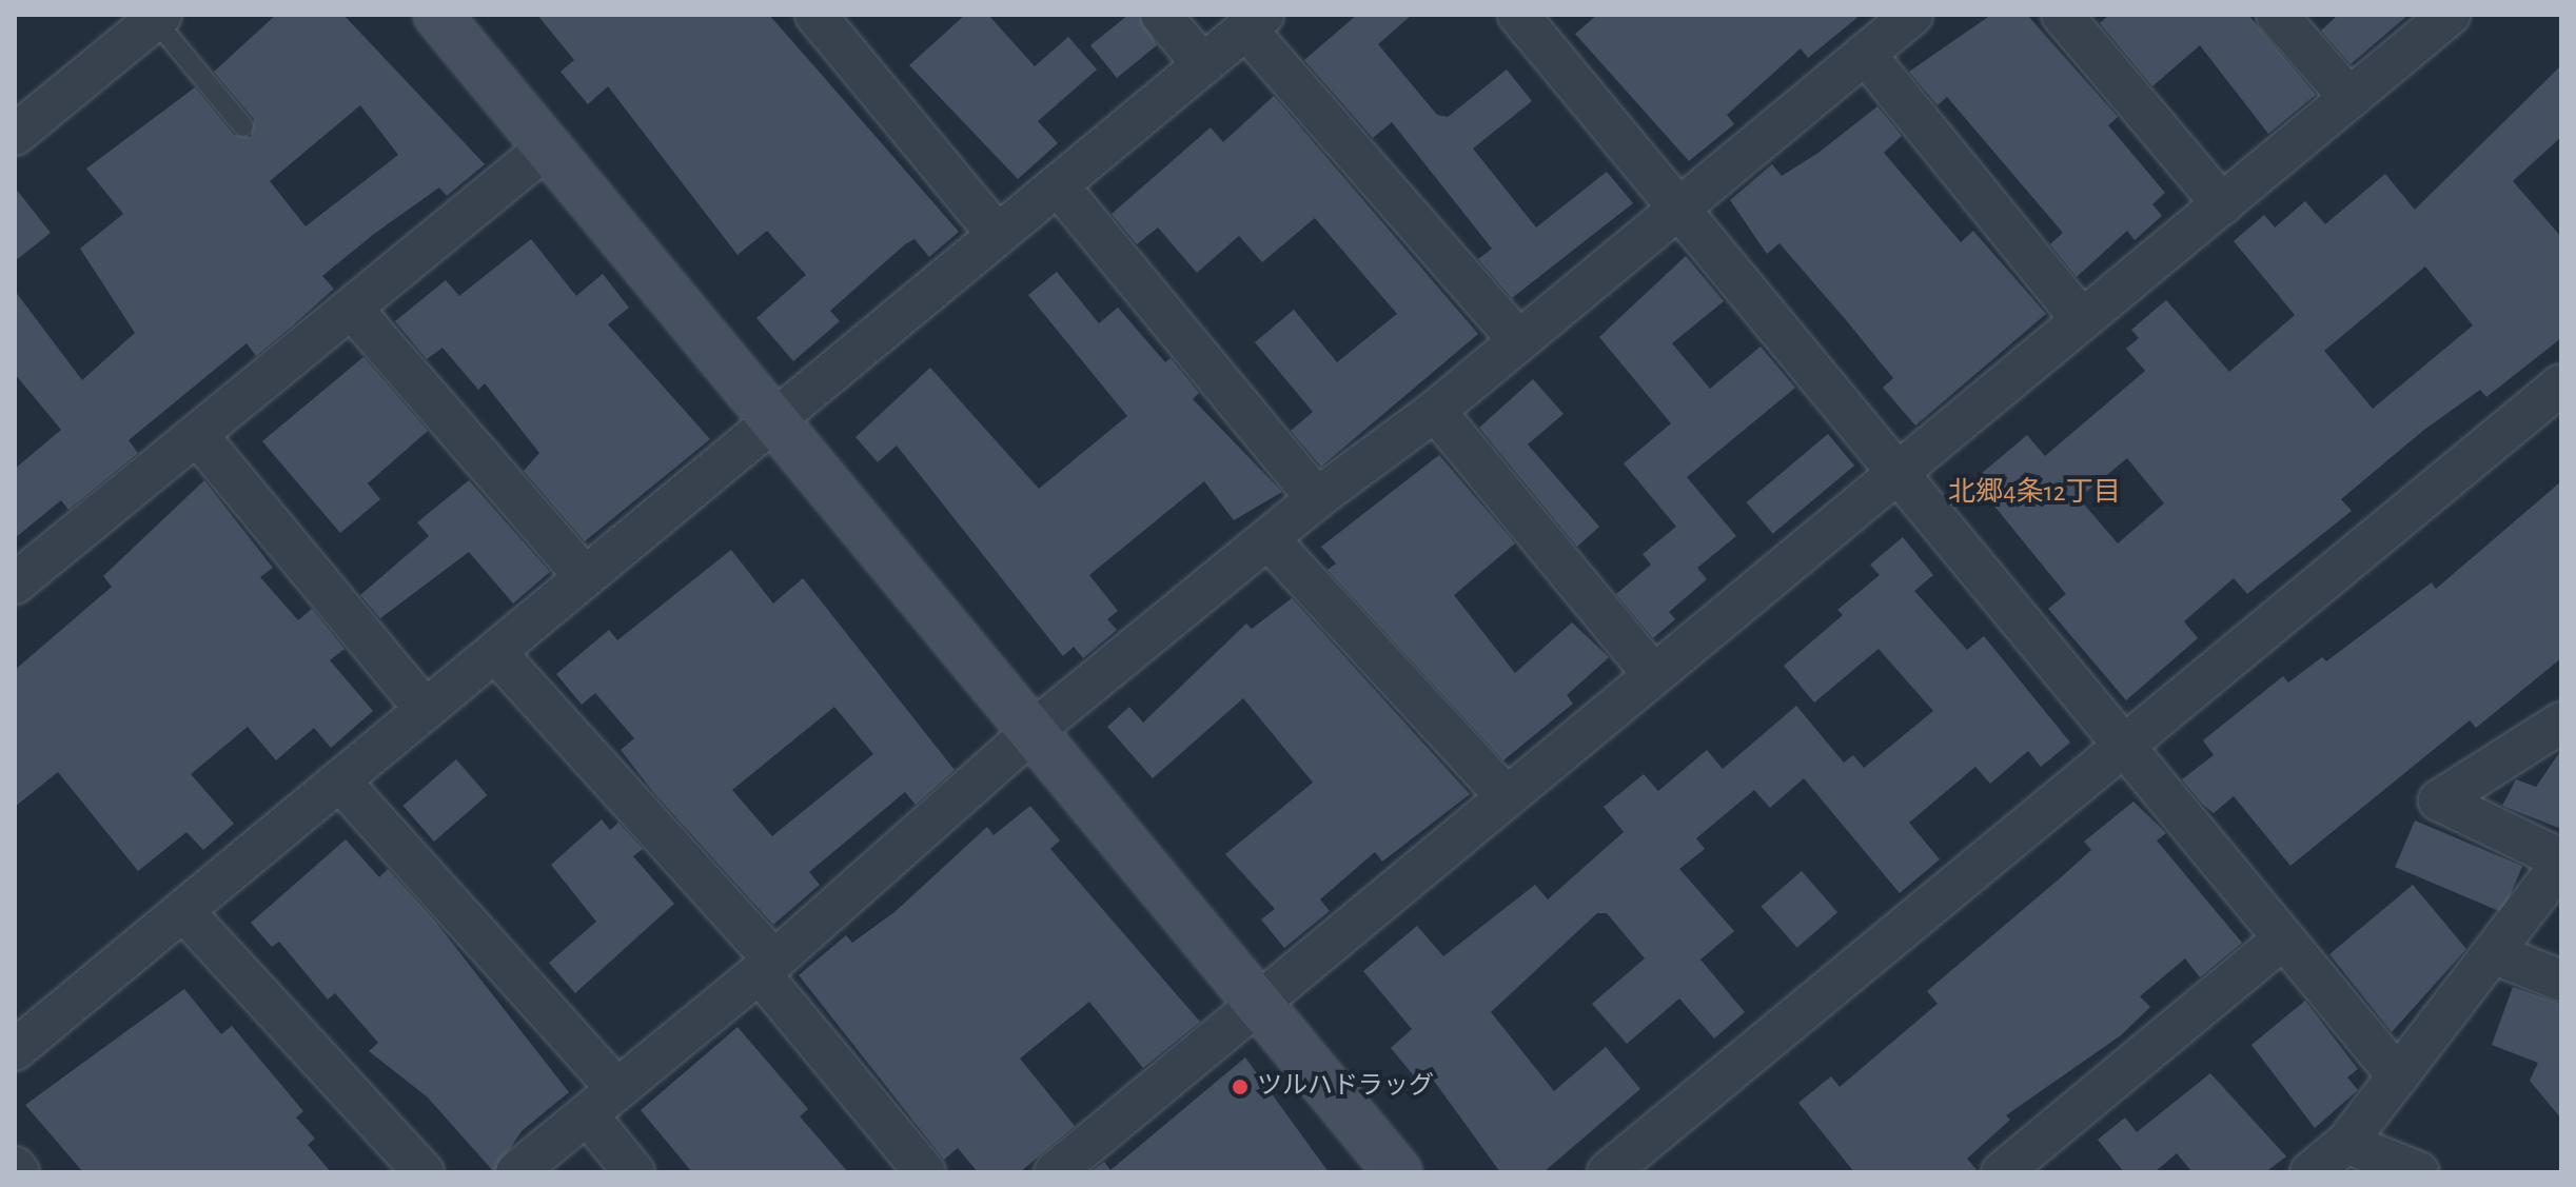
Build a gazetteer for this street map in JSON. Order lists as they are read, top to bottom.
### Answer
{
  "districts": ["北郷4条12丁目"],
  "places": ["ツルハドラッグ"]
}
